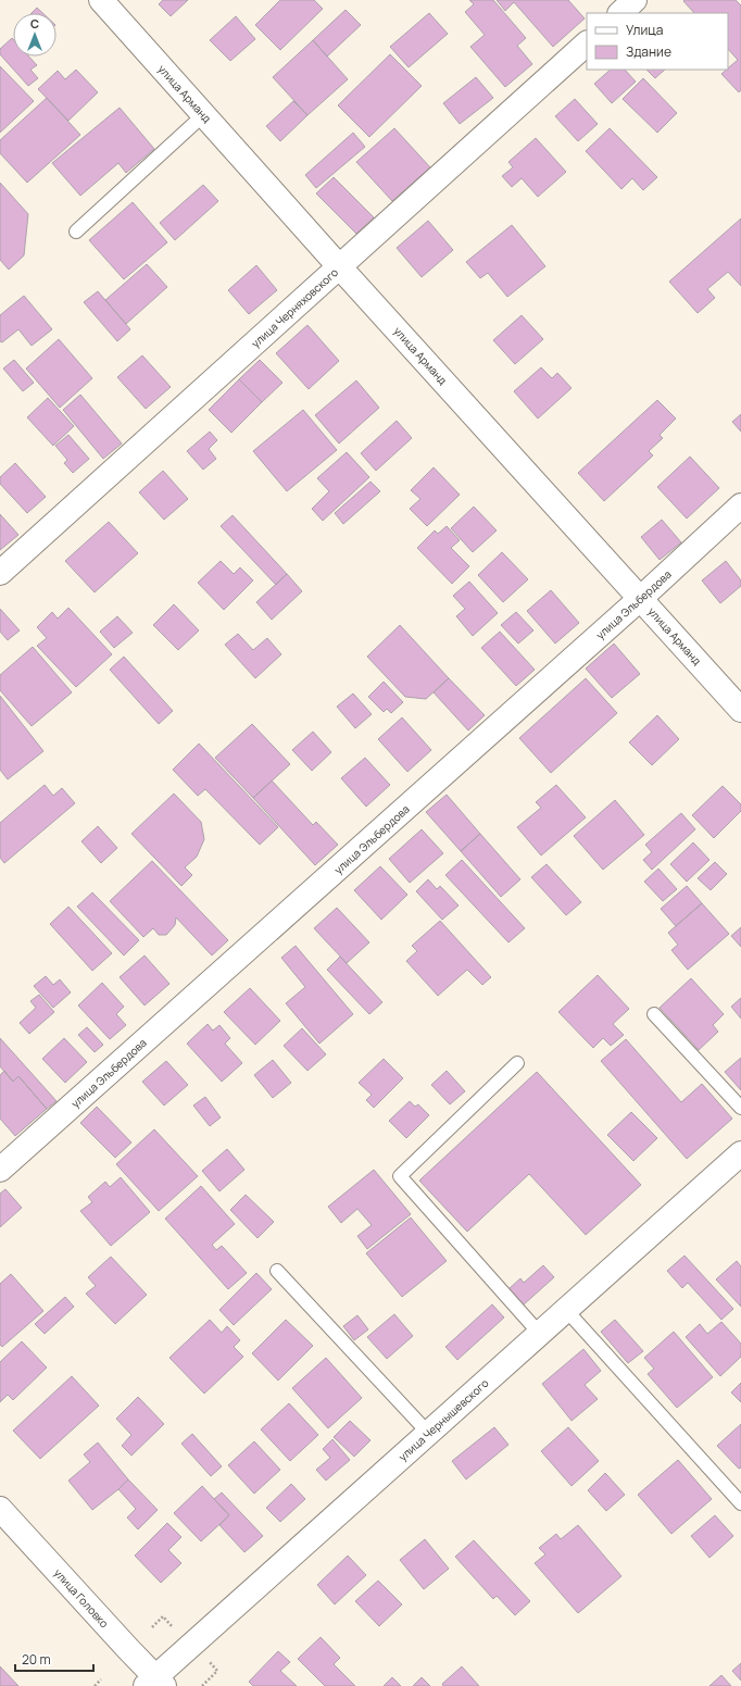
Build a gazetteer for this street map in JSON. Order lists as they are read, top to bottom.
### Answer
{
  "streets": {
    "street": [
      "улица Арманд",
      "улица Черняховского",
      "улица Эльбердова",
      "улица Чернышевского",
      "улица Головко"
    ]
  },
  "crossings": [
    ["улица Арманд", "улица Черняховского"],
    ["улица Арманд", "улица Эльбердова"],
    ["улица Чернышевского", "улица Головко"]
  ],
  "legend": ["Улица", "Здание"],
  "scale_bar": "20 m",
  "north": "top"
}
